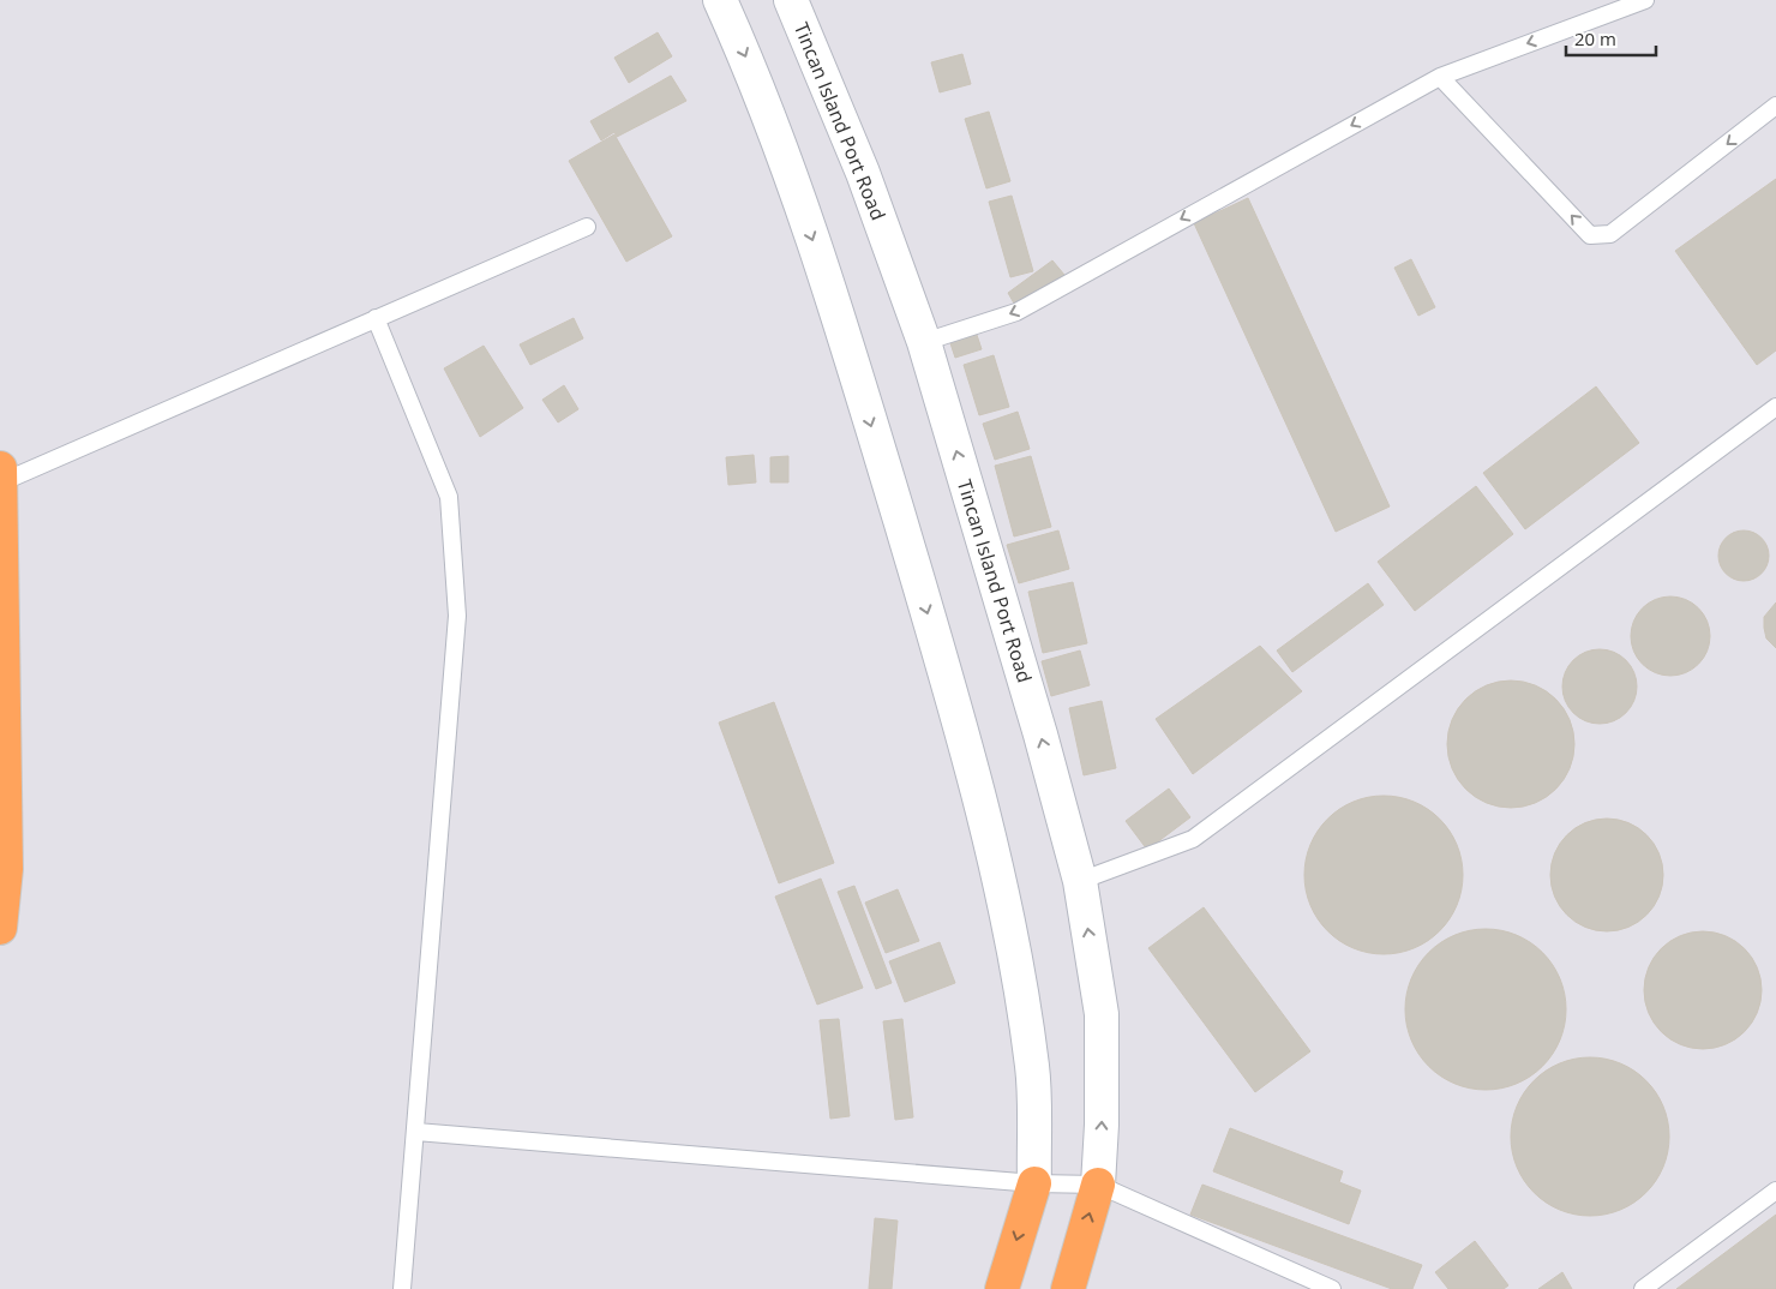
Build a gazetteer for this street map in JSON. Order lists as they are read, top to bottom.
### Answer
{
  "streets": {
    "street": ["Tincan Island Port Road"]
  },
  "scale_bar": "20 m"
}
